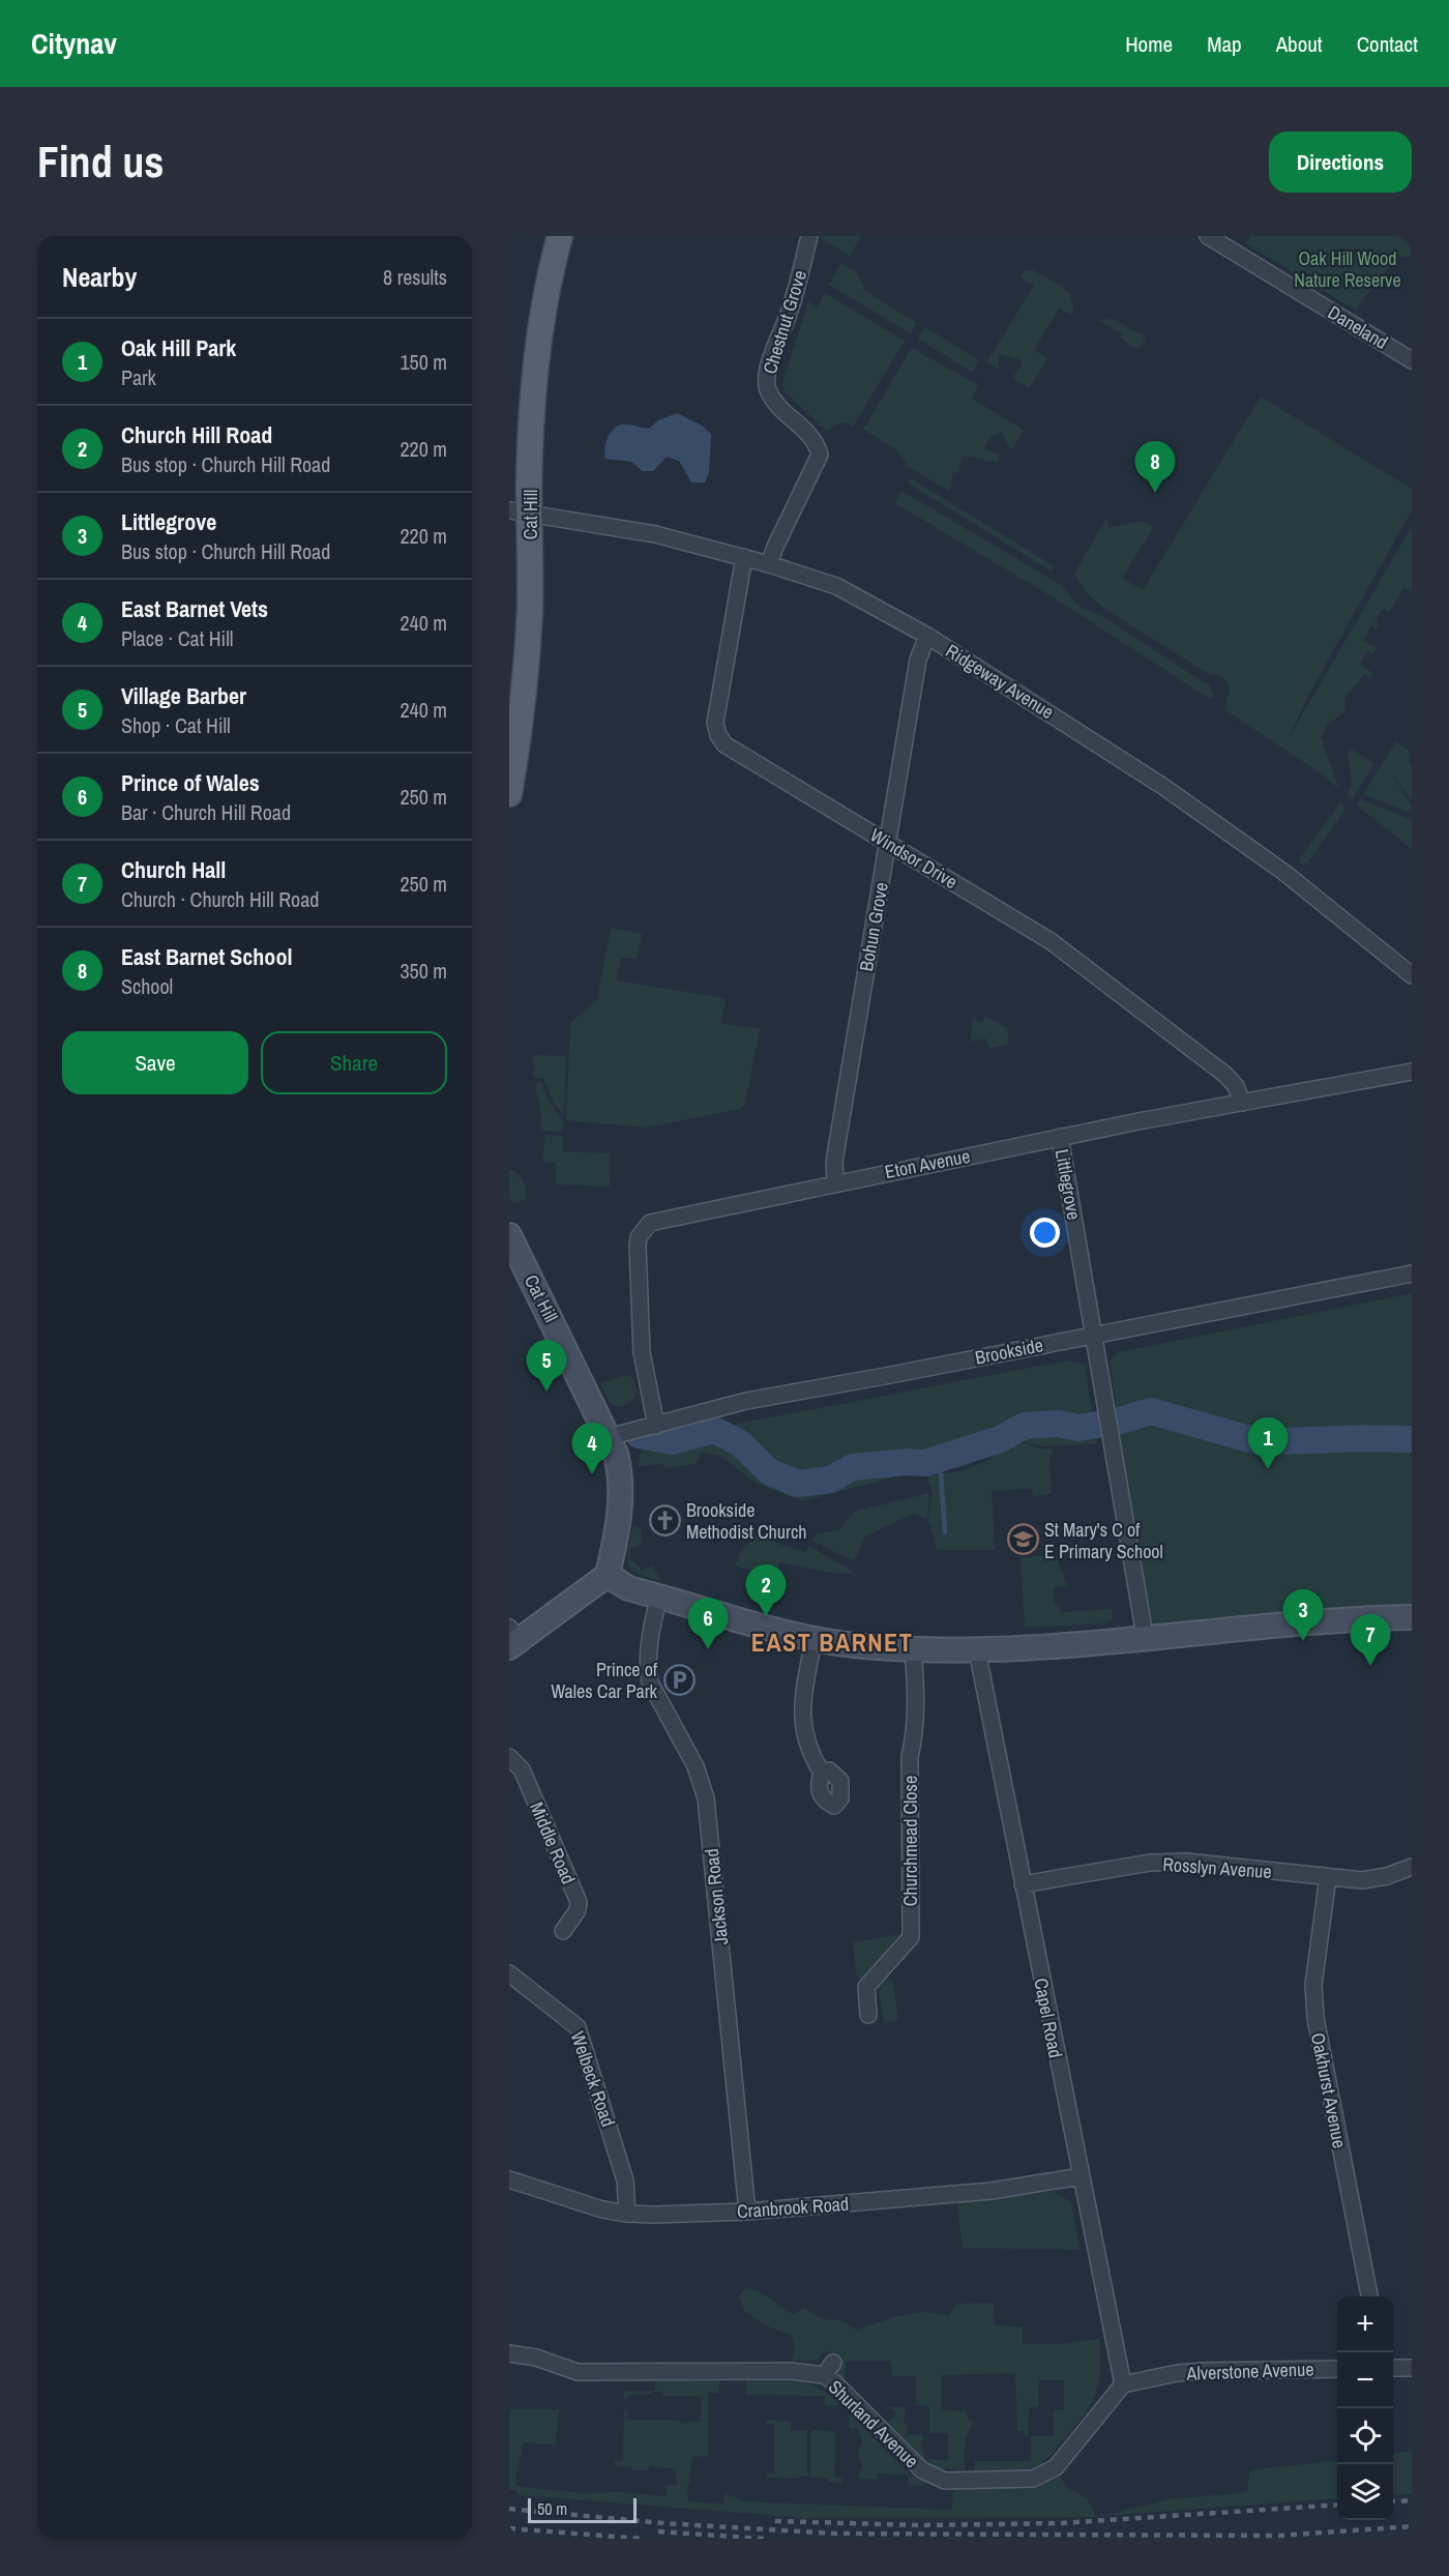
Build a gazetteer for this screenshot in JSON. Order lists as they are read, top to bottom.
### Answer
{
  "streets": {
    "main road": ["Cat Hill"],
    "street": [
      "Chestnut Grove",
      "Daneland",
      "Ridgeway Avenue",
      "Windsor Drive",
      "Bohun Grove",
      "Eton Avenue",
      "Littlegrove",
      "Brookside",
      "Churchmead Close",
      "Middle Road",
      "Rosslyn Avenue",
      "Jackson Road",
      "Capel Road",
      "Welbeck Road",
      "Oakhurst Avenue",
      "Cranbrook Road",
      "Alverstone Avenue",
      "Shurland Avenue"
    ]
  },
  "crossings": [
    ["Chestnut Grove", "Ridgeway Avenue"],
    ["Cat Hill", "Ridgeway Avenue"],
    ["Cat Hill", "Brookside"],
    ["Ridgeway Avenue", "Windsor Drive"],
    ["Ridgeway Avenue", "Bohun Grove"],
    ["Windsor Drive", "Bohun Grove"],
    ["Windsor Drive", "Eton Avenue"],
    ["Bohun Grove", "Eton Avenue"],
    ["Eton Avenue", "Littlegrove"],
    ["Eton Avenue", "Brookside"],
    ["Littlegrove", "Brookside"],
    ["Rosslyn Avenue", "Capel Road"],
    ["Rosslyn Avenue", "Oakhurst Avenue"],
    ["Jackson Road", "Cranbrook Road"],
    ["Capel Road", "Cranbrook Road"],
    ["Capel Road", "Alverstone Avenue"],
    ["Capel Road", "Shurland Avenue"],
    ["Welbeck Road", "Cranbrook Road"],
    ["Alverstone Avenue", "Shurland Avenue"]
  ],
  "districts": ["EAST BARNET"],
  "parks": ["Oak Hill Wood Nature Reserve"],
  "places": {
    "church": ["Brookside Methodist Church"],
    "school or university": ["St Mary's C of E Primary School"],
    "parking": ["Prince of Wales Car Park"]
  },
  "scale_bar": "50 m",
  "page": {
    "header": "Citynav",
    "nav": [
      "Home",
      "Map",
      "About",
      "Contact"
    ],
    "buttons": [
      "Directions",
      ["Save", "Share"]
    ],
    "title": "Find us",
    "heading": ["Nearby", "8 results"],
    "list": [
      {
        "mark": "1",
        "name": "Oak Hill Park",
        "note": "Park",
        "value": "150 m"
      },
      {
        "mark": "2",
        "name": "Church Hill Road",
        "note": "Bus stop · Church Hill Road",
        "value": "220 m"
      },
      {
        "mark": "3",
        "name": "Littlegrove",
        "note": "Bus stop · Church Hill Road",
        "value": "220 m"
      },
      {
        "mark": "4",
        "name": "East Barnet Vets",
        "note": "Place · Cat Hill",
        "value": "240 m"
      },
      {
        "mark": "5",
        "name": "Village Barber",
        "note": "Shop · Cat Hill",
        "value": "240 m"
      },
      {
        "mark": "6",
        "name": "Prince of Wales",
        "note": "Bar · Church Hill Road",
        "value": "250 m"
      },
      {
        "mark": "7",
        "name": "Church Hall",
        "note": "Church · Church Hill Road",
        "value": "250 m"
      },
      {
        "mark": "8",
        "name": "East Barnet School",
        "note": "School",
        "value": "350 m"
      }
    ],
    "pins": [
      "8",
      "5",
      "1",
      "4",
      "2",
      "3",
      "6",
      "7"
    ],
    "map_buttons": ["+", "−"],
    "scale": "50 m"
  }
}
